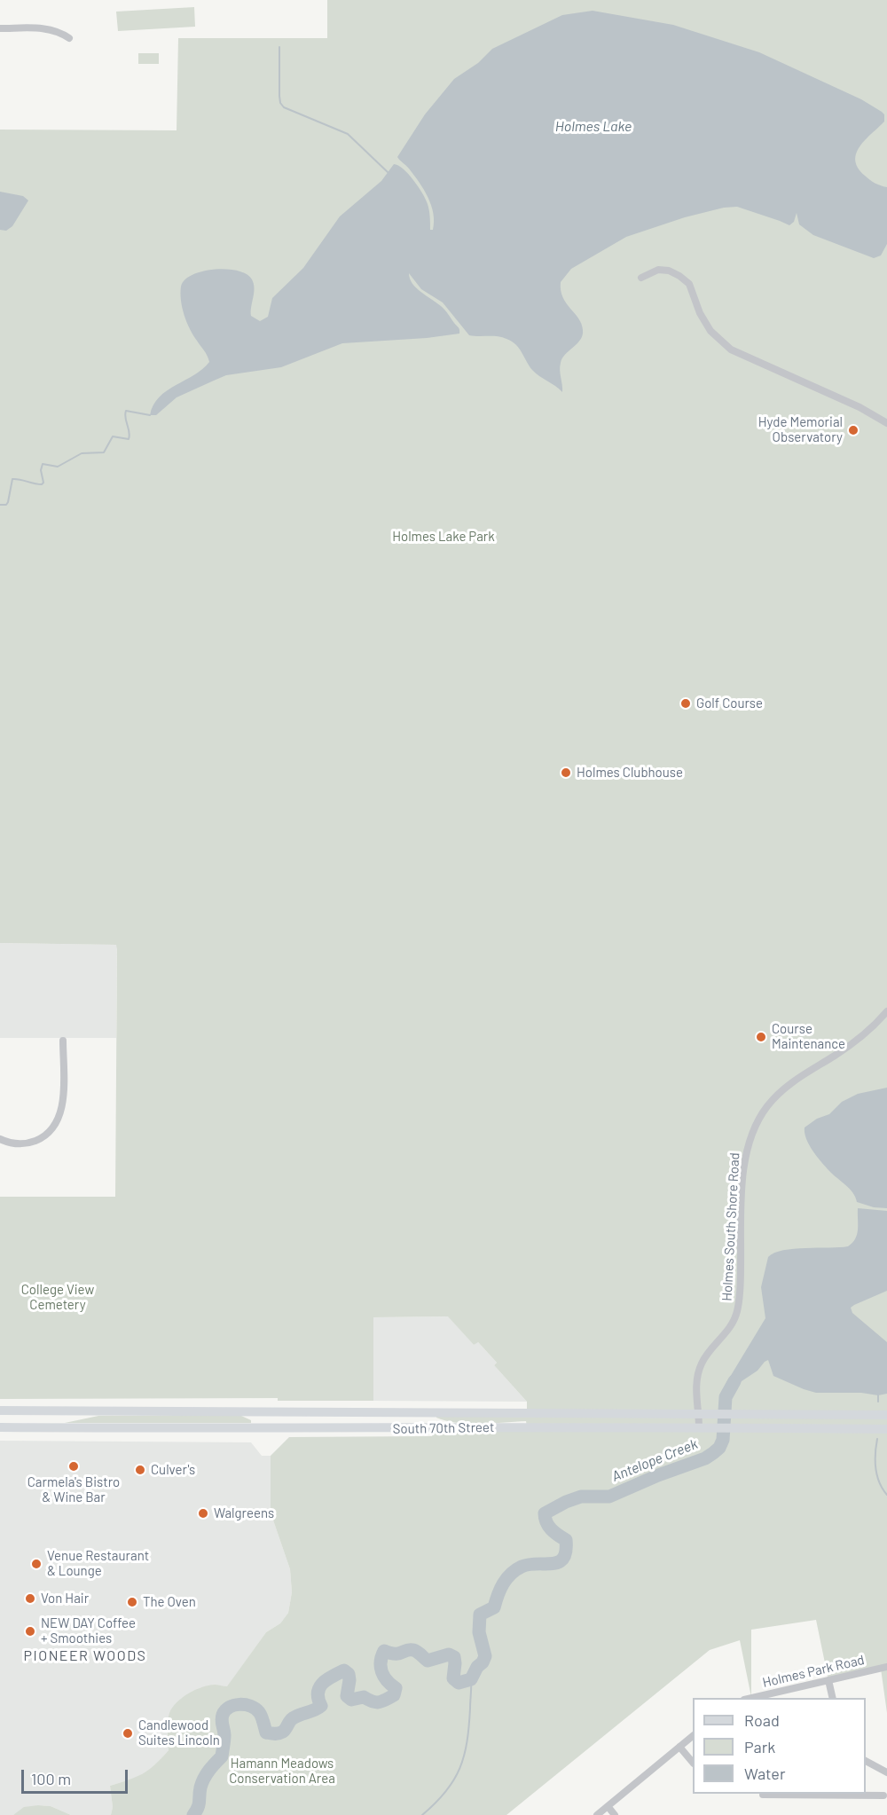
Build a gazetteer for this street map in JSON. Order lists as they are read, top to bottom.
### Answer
{
  "streets": {
    "main road": ["South 70th Street"],
    "street": ["Holmes South Shore Road", "Holmes Park Road"]
  },
  "crossings": [
    ["Holmes South Shore Road", "South 70th Street"]
  ],
  "districts": ["PIONEER WOODS"],
  "water": ["Holmes Lake", "Antelope Creek"],
  "parks": ["Holmes Lake Park", "College View Cemetery", "Hamann Meadows Conservation Area"],
  "places": [
    "Hyde Memorial Observatory",
    "Golf Course",
    "Holmes Clubhouse",
    "Course Maintenance",
    "Carmela's Bistro & Wine Bar",
    "Culver's",
    "Walgreens",
    "Venue Restaurant & Lounge",
    "Von Hair",
    "The Oven",
    "NEW DAY Coffee + Smoothies",
    "Candlewood Suites Lincoln"
  ],
  "legend": ["Road", "Park", "Water"],
  "scale_bar": "100 m"
}
